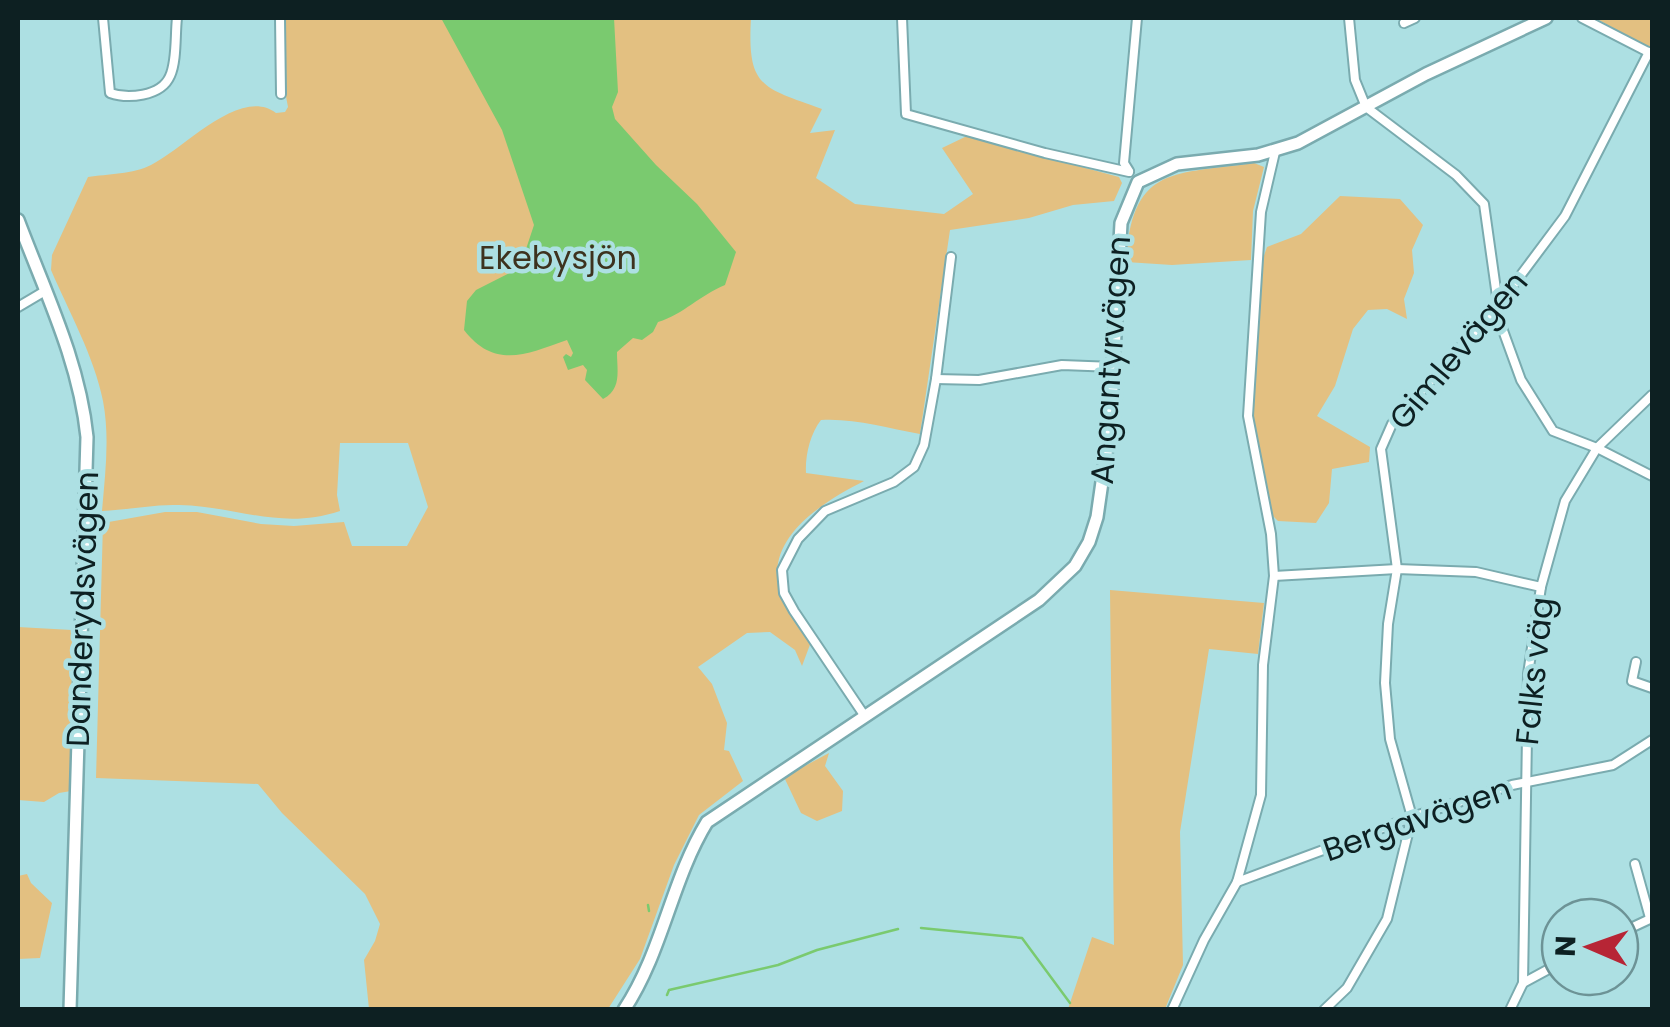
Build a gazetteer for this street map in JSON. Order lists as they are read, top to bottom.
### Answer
{
  "streets": {
    "street": [
      "Gimlevägen",
      "Angantyrvägen",
      "Danderydsvägen",
      "Falks väg",
      "Bergavägen"
    ]
  },
  "crossings": [
    ["Gimlevägen", "Bergavägen"],
    ["Falks väg", "Bergavägen"]
  ],
  "parks": ["Ekebysjön"],
  "north": "left"
}
